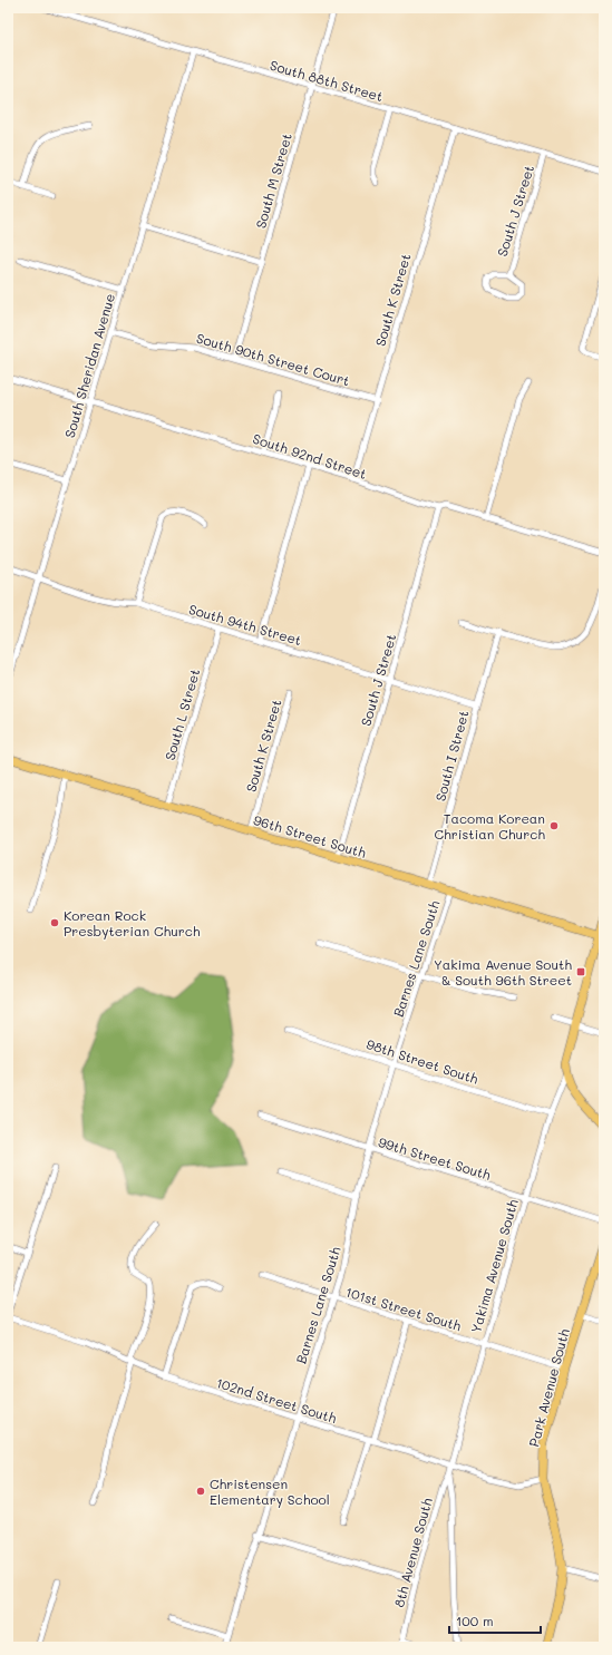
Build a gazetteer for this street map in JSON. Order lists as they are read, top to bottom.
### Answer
{
  "streets": {
    "main road": ["96th Street South", "Yakima Avenue South", "Park Avenue South"],
    "street": [
      "South 88th Street",
      "South M Street",
      "South J Street",
      "South K Street",
      "South 90th Street Court",
      "South Sheridan Avenue",
      "South 92nd Street",
      "South 94th Street",
      "South L Street",
      "South I Street",
      "Barnes Lane South",
      "98th Street South",
      "99th Street South",
      "101st Street South",
      "102nd Street South",
      "8th Avenue South"
    ]
  },
  "crossings": [
    ["South 88th Street", "South M Street"],
    ["South 88th Street", "South J Street"],
    ["South 88th Street", "South K Street"],
    ["South 88th Street", "South Sheridan Avenue"],
    ["South M Street", "South 90th Street Court"],
    ["South J Street", "South 92nd Street"],
    ["South J Street", "South 94th Street"],
    ["South J Street", "96th Street South"],
    ["South K Street", "South 90th Street Court"],
    ["South K Street", "South 92nd Street"],
    ["South K Street", "96th Street South"],
    ["South 90th Street Court", "South Sheridan Avenue"],
    ["South Sheridan Avenue", "South 92nd Street"],
    ["South Sheridan Avenue", "South 94th Street"],
    ["South 94th Street", "South L Street"],
    ["South 94th Street", "South I Street"],
    ["South L Street", "96th Street South"],
    ["South I Street", "96th Street South"],
    ["96th Street South", "Barnes Lane South"],
    ["96th Street South", "Yakima Avenue South"],
    ["Barnes Lane South", "98th Street South"],
    ["Barnes Lane South", "99th Street South"],
    ["Barnes Lane South", "101st Street South"],
    ["Barnes Lane South", "102nd Street South"],
    ["98th Street South", "Yakima Avenue South"],
    ["99th Street South", "Yakima Avenue South"],
    ["Yakima Avenue South", "101st Street South"],
    ["Yakima Avenue South", "102nd Street South"],
    ["Yakima Avenue South", "8th Avenue South"],
    ["101st Street South", "Park Avenue South"],
    ["Park Avenue South", "102nd Street South"],
    ["102nd Street South", "8th Avenue South"]
  ],
  "places": {
    "other": ["Tacoma Korean Christian Church", "Korean Rock Presbyterian Church", "Christensen Elementary School"],
    "transit": ["Yakima Avenue South & South 96th Street"]
  },
  "scale_bar": "100 m"
}
